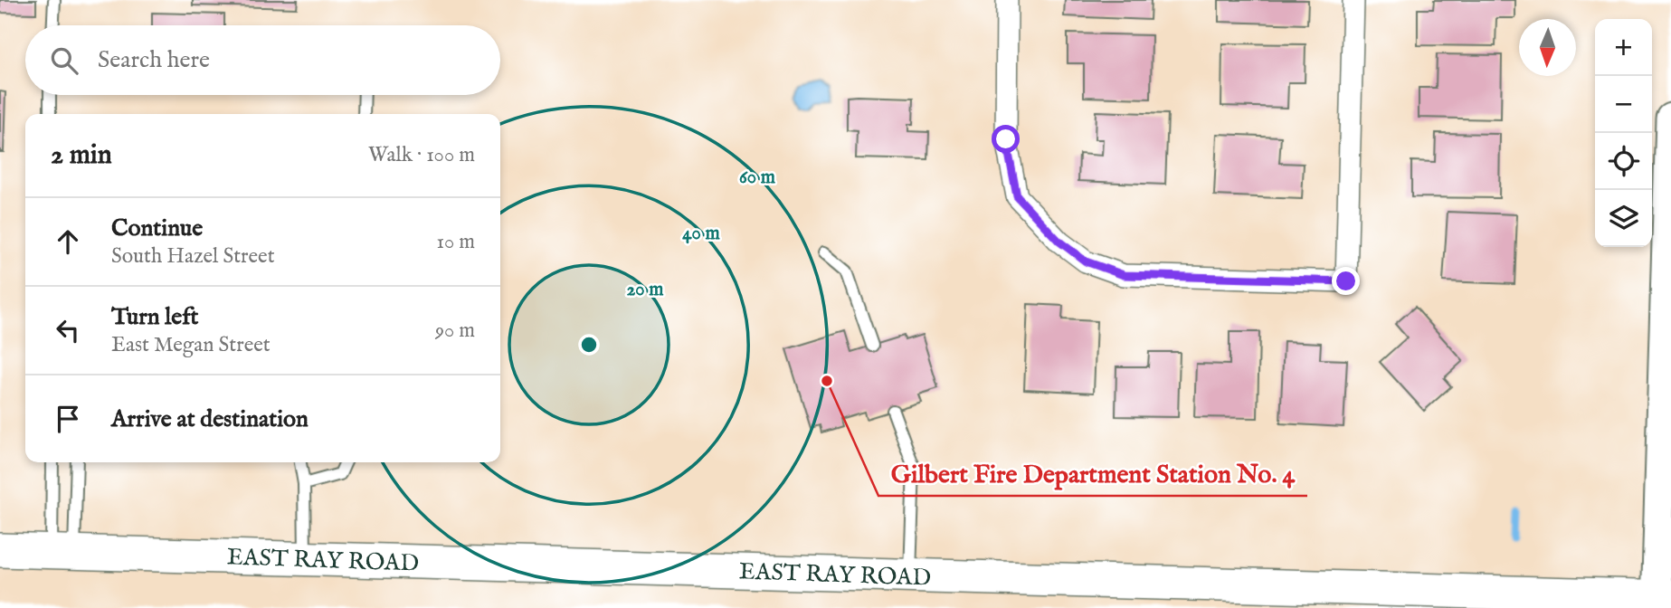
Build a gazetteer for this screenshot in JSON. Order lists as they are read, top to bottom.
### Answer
{
  "streets": {
    "main road": ["EAST RAY ROAD"]
  },
  "places": ["Gilbert Fire Department Station No. 4"],
  "north": "bottom",
  "page": {
    "map_buttons": ["+", "−"],
    "search": "Search here",
    "heading": ["2 min", "Walk · 100 m"],
    "list": [
      ["Continue", "South Hazel Street", "10 m"],
      ["Turn left", "East Megan Street", "90 m"],
      "Arrive at destination"
    ]
  },
  "rings": ["60 m", "40 m", "20 m"]
}
